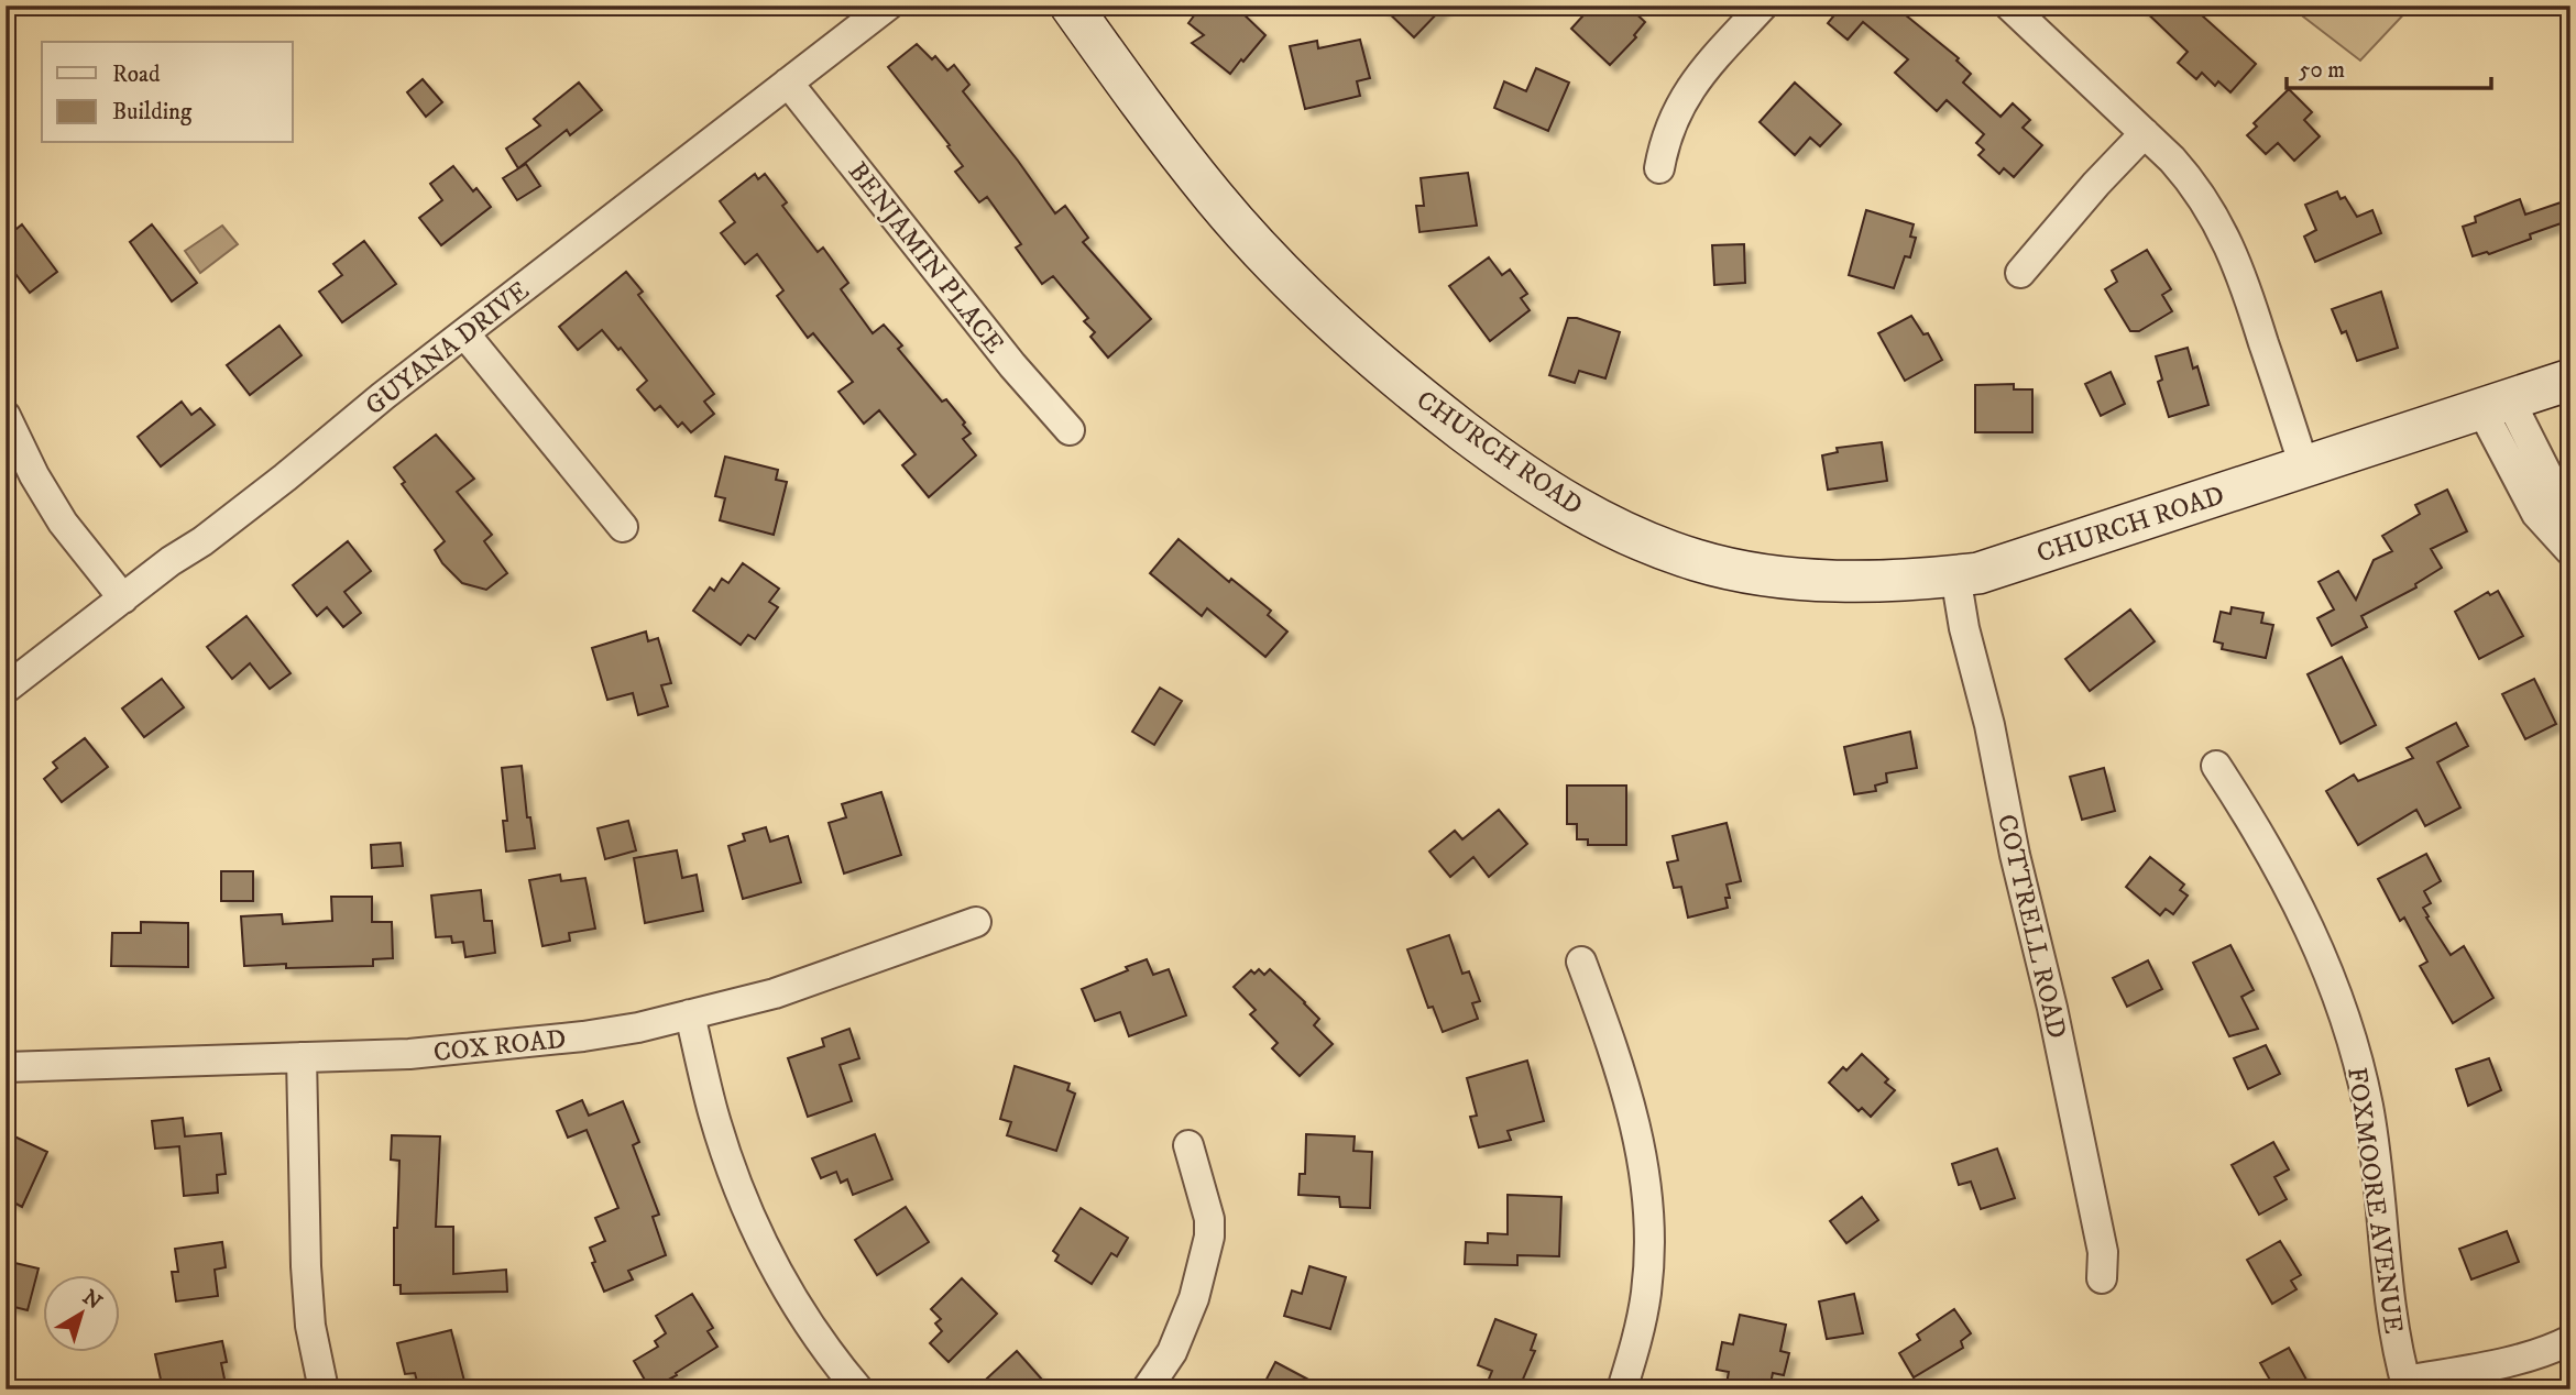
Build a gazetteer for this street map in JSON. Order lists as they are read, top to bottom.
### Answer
{
  "streets": {
    "main road": ["CHURCH ROAD"],
    "street": [
      "BENJAMIN PLACE",
      "GUYANA DRIVE",
      "COTTRELL ROAD",
      "COX ROAD",
      "FOXMOORE AVENUE"
    ]
  },
  "crossings": [
    ["BENJAMIN PLACE", "GUYANA DRIVE"],
    ["CHURCH ROAD", "COTTRELL ROAD"]
  ],
  "legend": ["Road", "Building"],
  "scale_bar": "50 m",
  "north": "top right"
}
